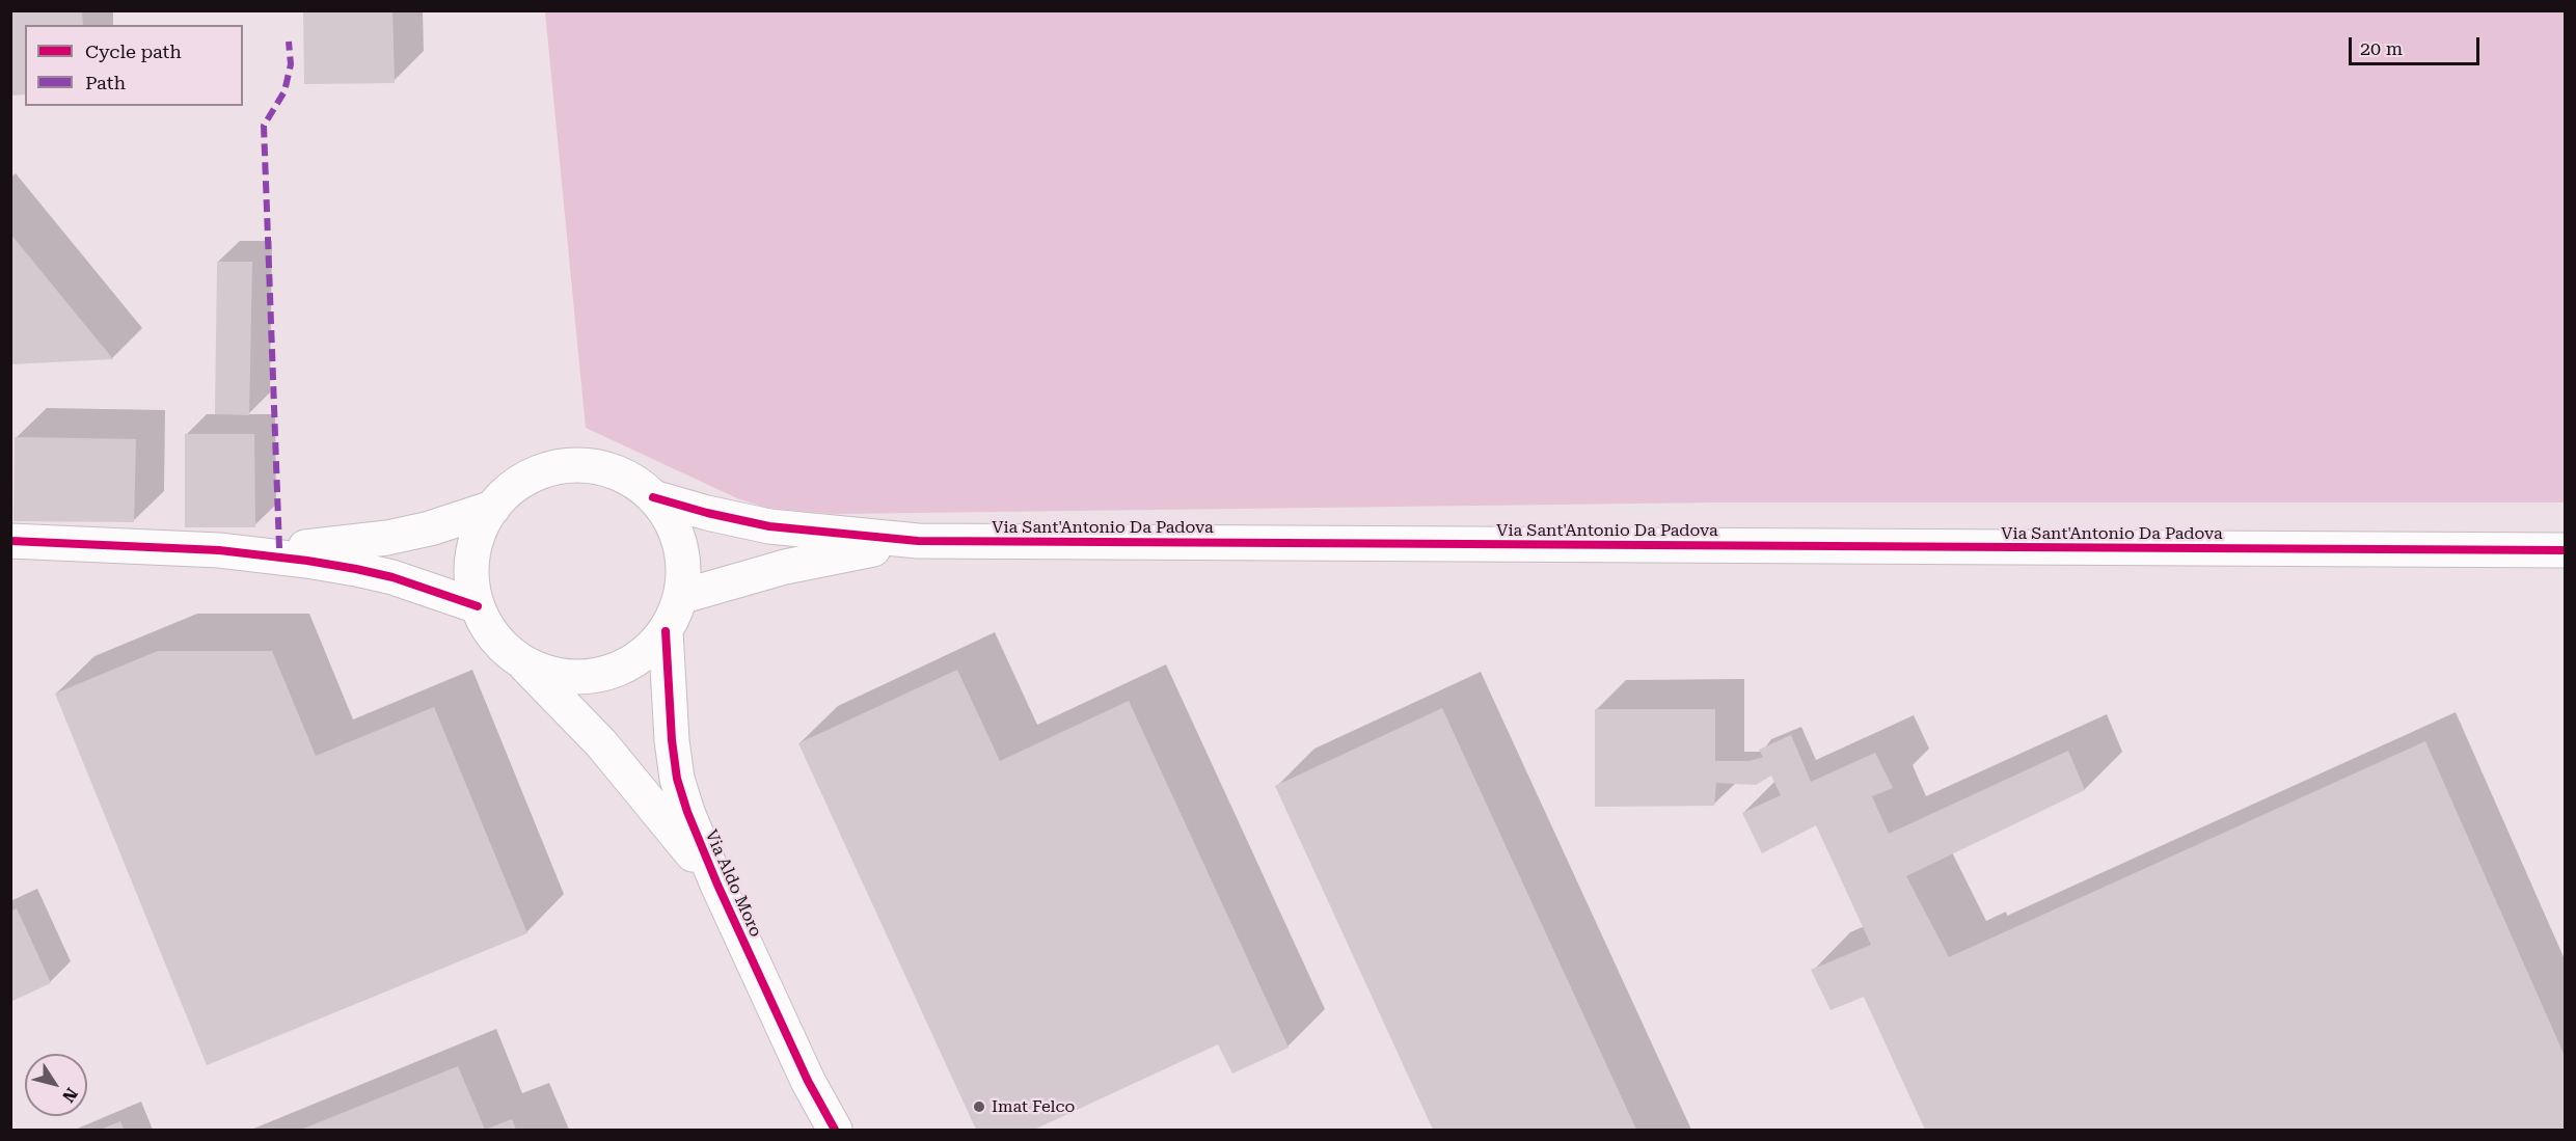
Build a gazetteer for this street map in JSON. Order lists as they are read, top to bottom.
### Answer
{
  "streets": {
    "street": ["Via Sant'Antonio Da Padova", "Via Aldo Moro"]
  },
  "crossings": [
    ["Via Sant'Antonio Da Padova", "Via Aldo Moro"]
  ],
  "places": ["Imat Felco"],
  "legend": ["Cycle path", "Path"],
  "scale_bar": "20 m",
  "north": "bottom right"
}
